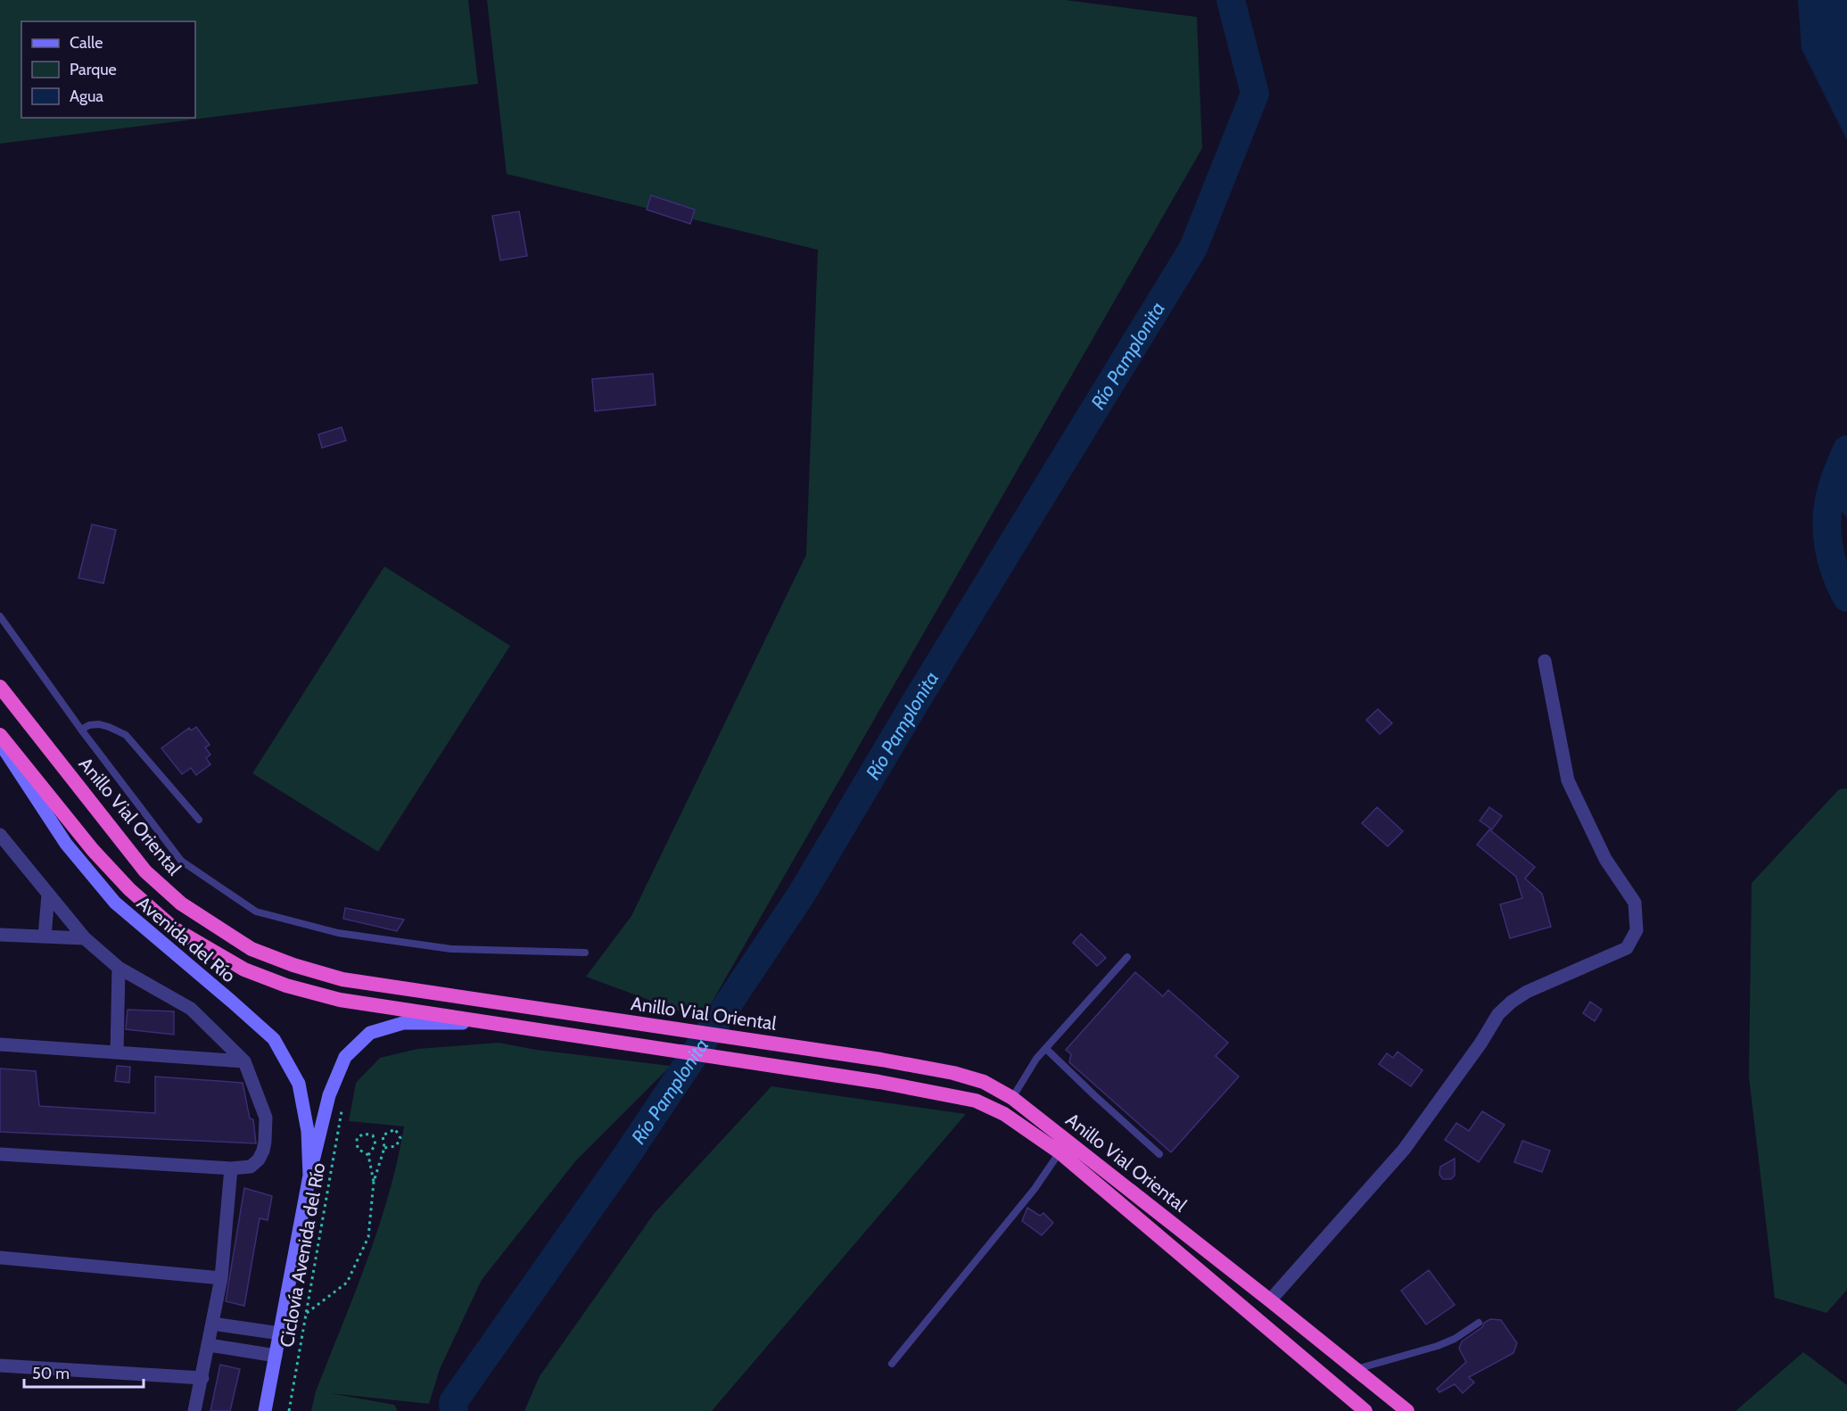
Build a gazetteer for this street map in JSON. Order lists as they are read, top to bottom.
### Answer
{
  "streets": {
    "highway": ["Anillo Vial Oriental"],
    "main road": ["Avenida del Río"],
    "path": ["Ciclovía Avenida del Río"]
  },
  "crossings": [
    ["Anillo Vial Oriental", "Avenida del Río"]
  ],
  "water": ["Río Pamplonita"],
  "legend": ["Calle", "Parque", "Agua"],
  "scale_bar": "50 m"
}
